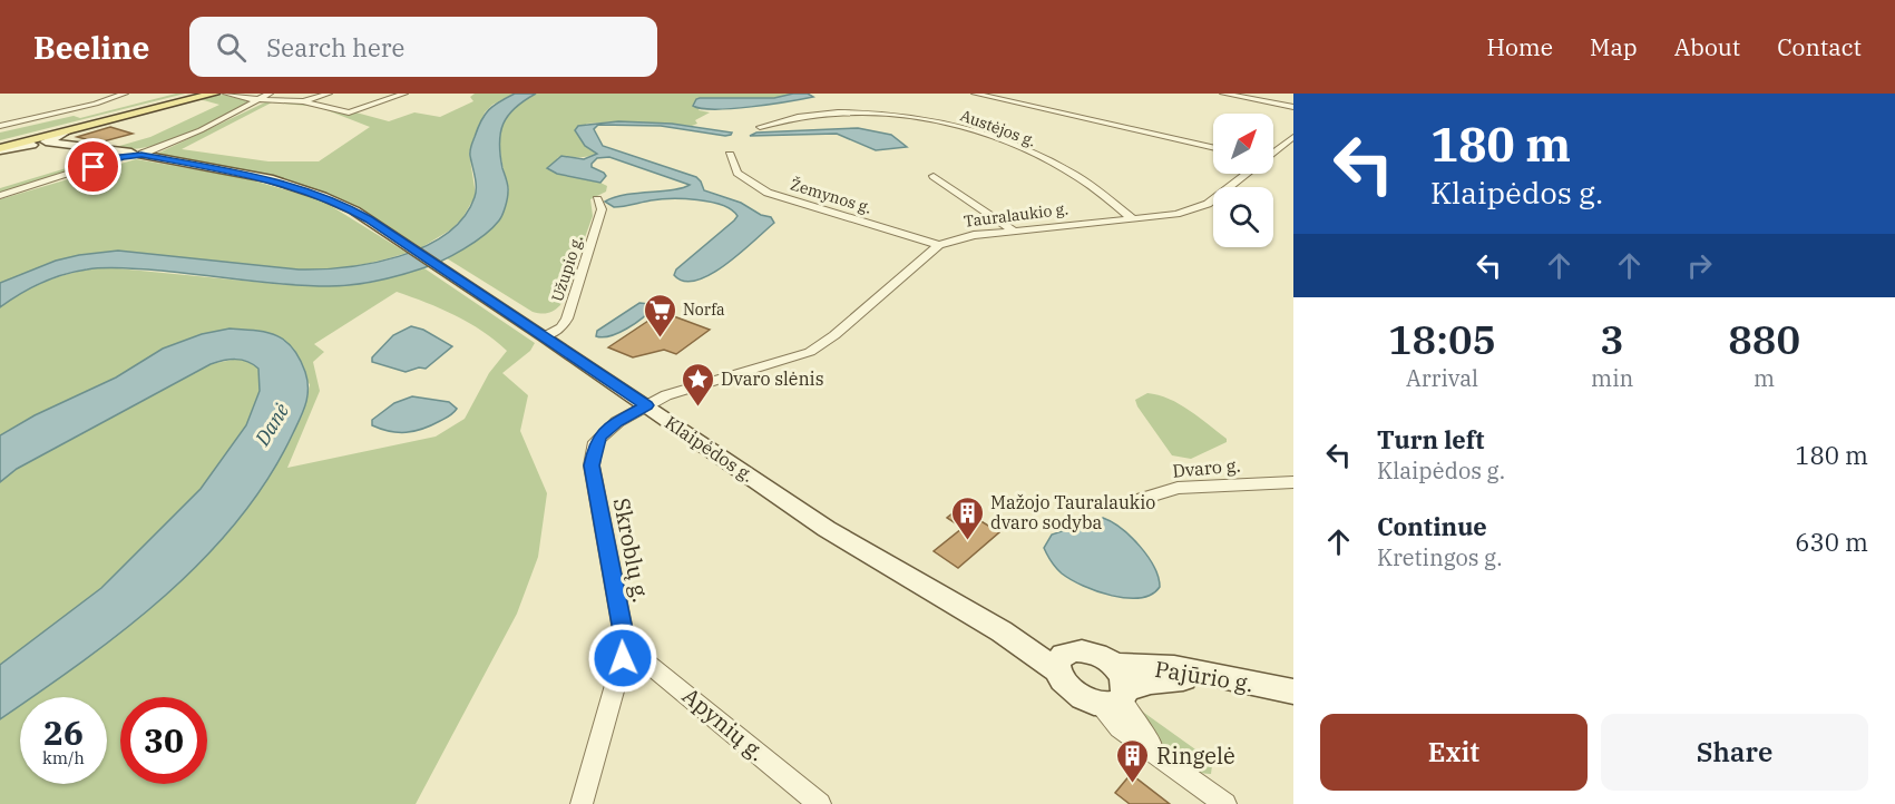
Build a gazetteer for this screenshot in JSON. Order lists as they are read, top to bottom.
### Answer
{
  "streets": {
    "main road": ["Klaipėdos g.", "Pajūrio g."],
    "street": [
      "Austėjos g.",
      "Žemynos g.",
      "Tauralaukio g.",
      "Užupio g.",
      "Dvaro g.",
      "Skroblų g.",
      "Apynių g."
    ]
  },
  "crossings": [
    ["Austėjos g.", "Tauralaukio g."],
    ["Žemynos g.", "Tauralaukio g."],
    ["Tauralaukio g.", "Klaipėdos g."],
    ["Tauralaukio g.", "Skroblų g."],
    ["Užupio g.", "Klaipėdos g."],
    ["Klaipėdos g.", "Skroblų g."],
    ["Klaipėdos g.", "Pajūrio g."],
    ["Skroblų g.", "Apynių g."]
  ],
  "water": ["Danė"],
  "places": {
    "supermarket": ["Norfa"],
    "place": ["Dvaro slėnis"],
    "building": ["Mažojo Tauralaukio dvaro sodyba", "Ringelė"]
  },
  "north": "top right",
  "page": {
    "header": "Beeline",
    "search": "Search here",
    "nav": [
      "Home",
      "Map",
      "About",
      "Contact"
    ],
    "turn": ["180 m", "Klaipėdos g."],
    "eta": [
      "18:05",
      "Arrival",
      "3",
      "min",
      "880",
      "m"
    ],
    "list": [
      {
        "name": "Turn left",
        "note": "Klaipėdos g.",
        "value": "180 m"
      },
      {
        "name": "Continue",
        "note": "Kretingos g.",
        "value": "630 m"
      }
    ],
    "speed": "26 km/h",
    "limit": "30",
    "buttons": ["Exit", "Share"]
  }
}
